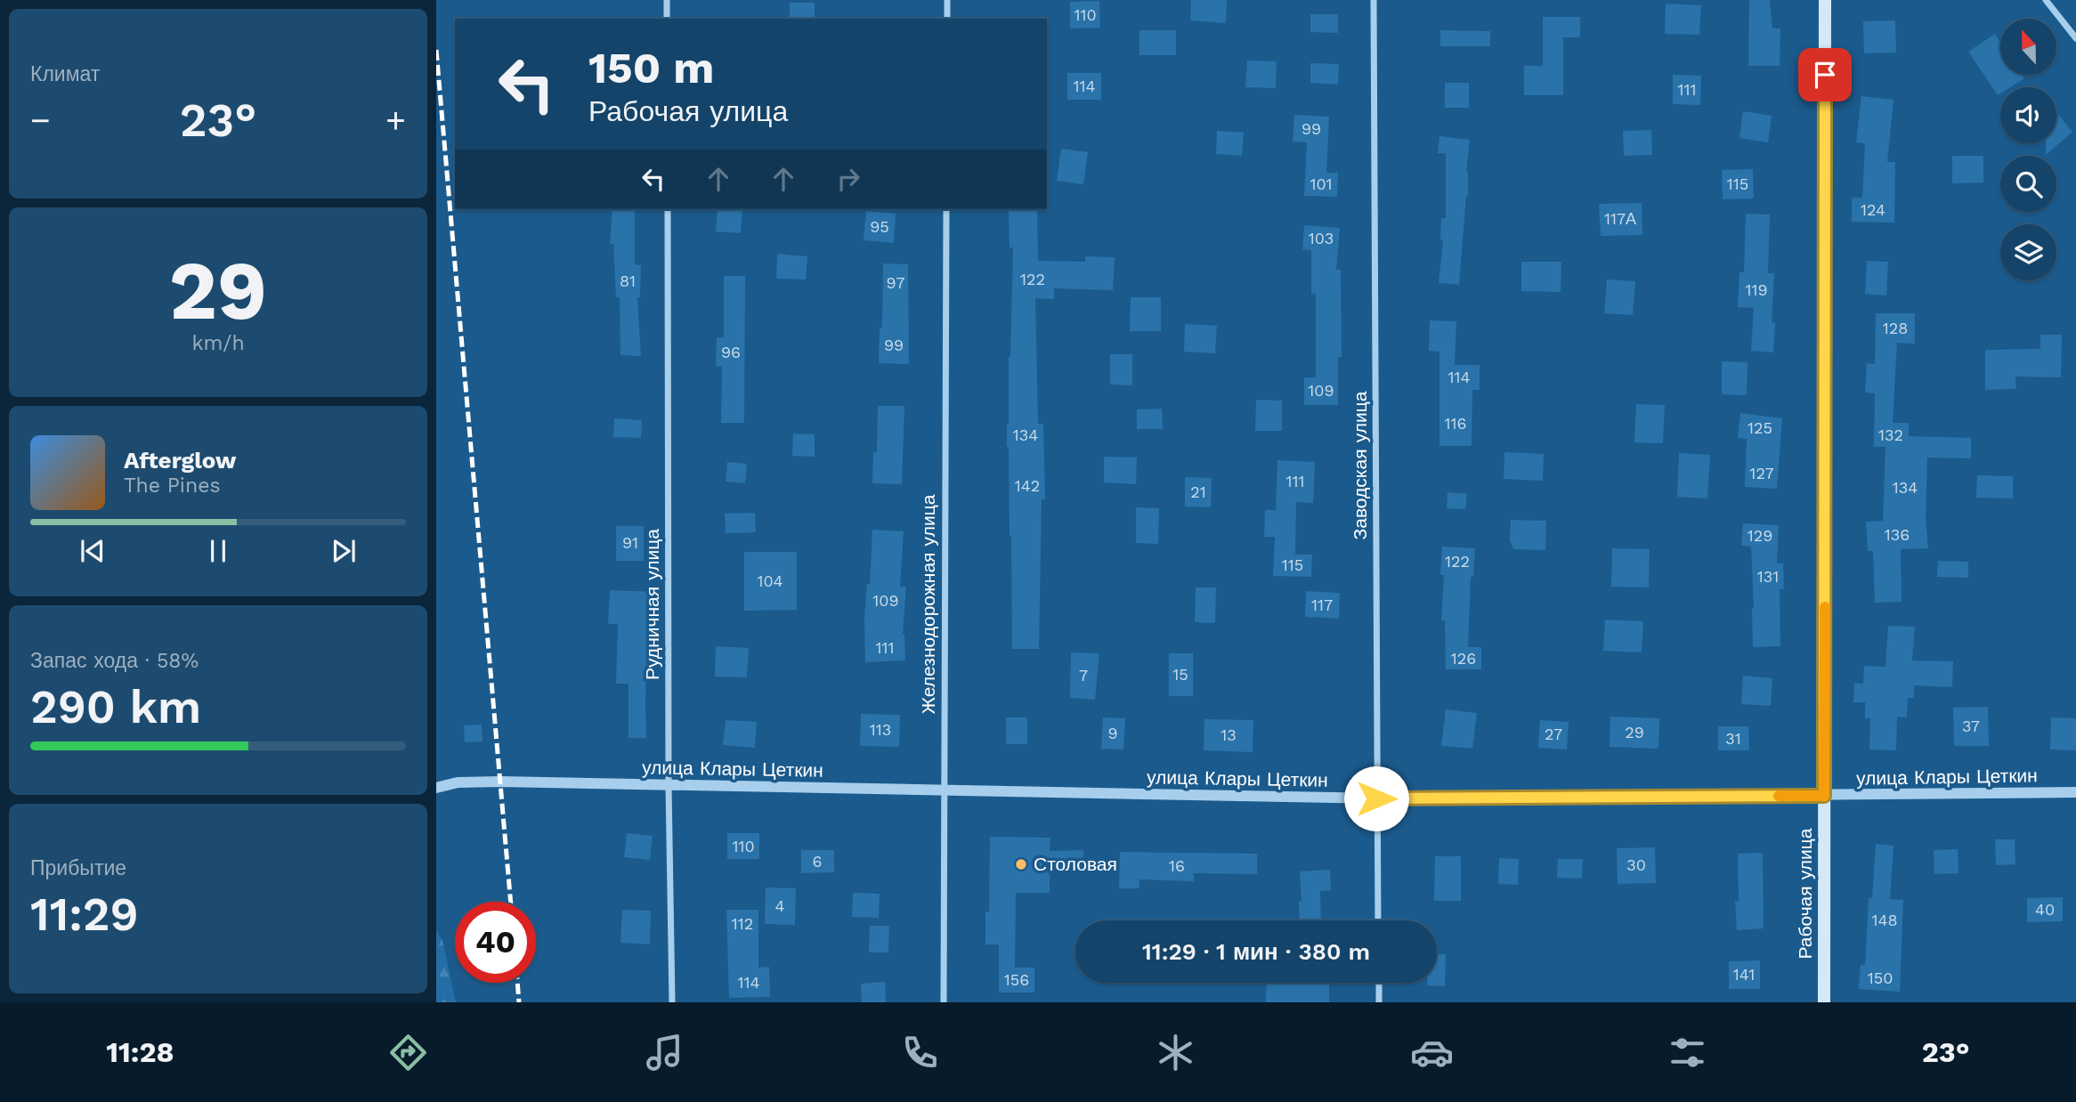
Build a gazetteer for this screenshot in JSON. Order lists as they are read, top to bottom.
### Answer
{
  "streets": {
    "main road": ["Рабочая улица"],
    "street": [
      "Заводская улица",
      "Рудничная улица",
      "Железнодорожная улица",
      "улица Клары Цеткин"
    ]
  },
  "crossings": [
    ["Заводская улица", "улица Клары Цеткин"],
    ["Рудничная улица", "улица Клары Цеткин"],
    ["Железнодорожная улица", "улица Клары Цеткин"],
    ["улица Клары Цеткин", "Рабочая улица"]
  ],
  "places": ["Столовая"],
  "house_numbers": [
    "110",
    "114",
    "111",
    "99",
    "101",
    "115",
    "124",
    "117А",
    "95",
    "103",
    "122",
    "81",
    "97",
    "119",
    "128",
    "99",
    "96",
    "114",
    "109",
    "116",
    "125",
    "134",
    "132",
    "127",
    "111",
    "142",
    "134",
    "21",
    "136",
    "129",
    "91",
    "122",
    "115",
    "131",
    "104",
    "109",
    "117",
    "111",
    "126",
    "15",
    "7",
    "37",
    "113",
    "29",
    "9",
    "27",
    "13",
    "31",
    "110",
    "6",
    "30",
    "16",
    "4",
    "40",
    "148",
    "112",
    "141",
    "150",
    "156",
    "114"
  ],
  "north": "top",
  "page": {
    "tile": [
      "Климат",
      ["29", "km/h"],
      ["Запас хода · 58%", "290 km"],
      ["Прибытие", "11:29"]
    ],
    "turn": ["150 m", "Рабочая улица"],
    "heat": ["−", "23°", "+"],
    "song": ["Afterglow", "The Pines"],
    "limit": "40",
    "trip": "11:29 · 1 мин · 380 m",
    "tabs": ["11:28", "23°"]
  }
}
